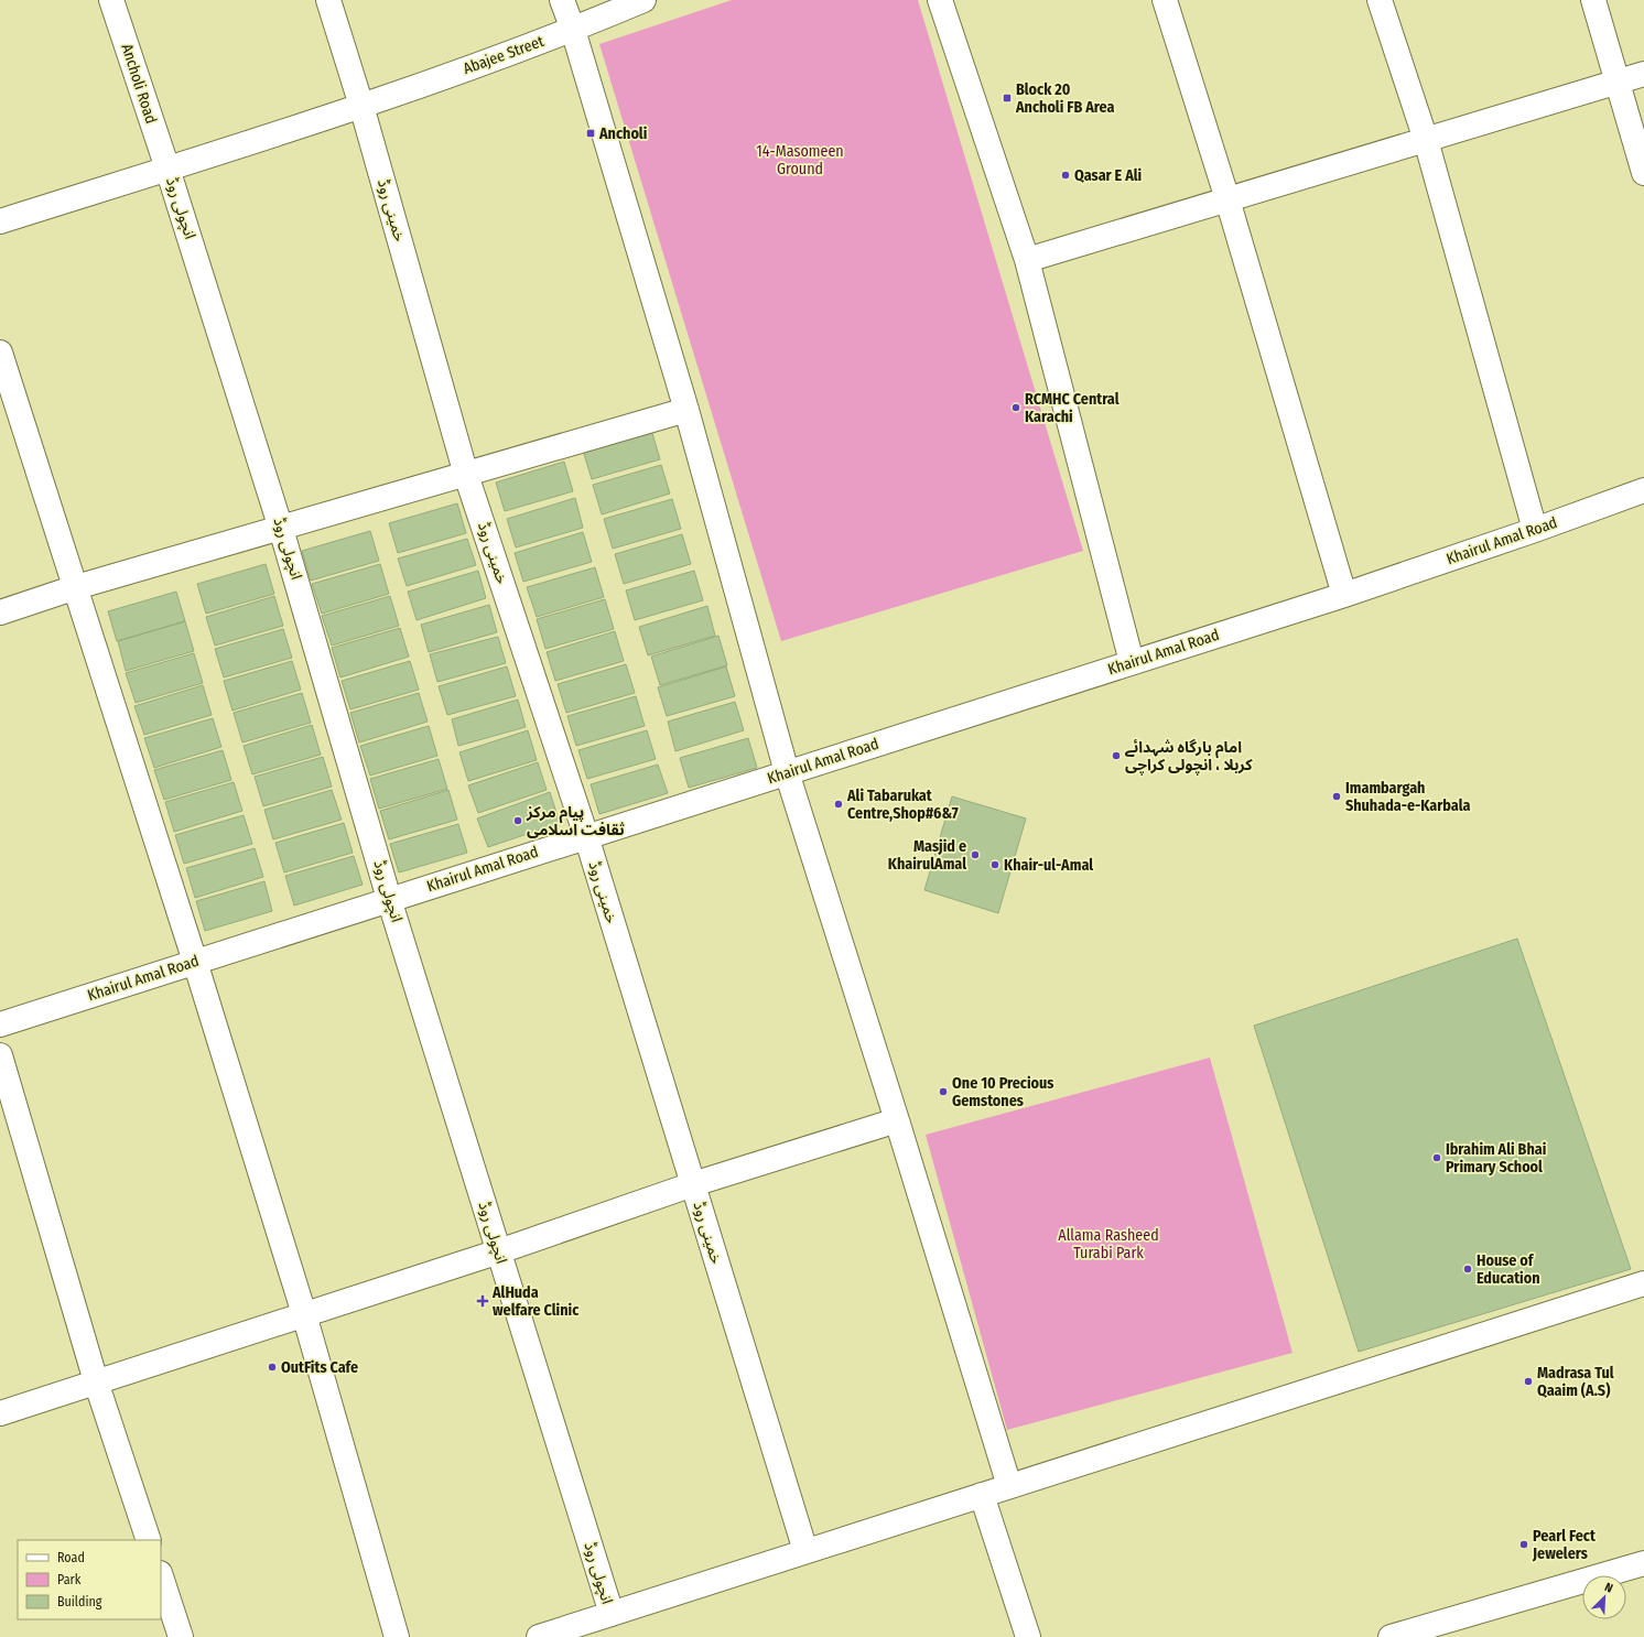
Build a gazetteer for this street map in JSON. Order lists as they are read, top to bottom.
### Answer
{
  "streets": {
    "street": [
      "Abajee Street",
      "Ancholi Road",
      "انچولی روڈ",
      "خمینی روڈ",
      "Khairul Amal Road"
    ]
  },
  "crossings": [
    ["Abajee Street", "Ancholi Road"],
    ["Abajee Street", "انچولی روڈ"],
    ["Abajee Street", "خمینی روڈ"],
    ["Ancholi Road", "انچولی روڈ"],
    ["انچولی روڈ", "Khairul Amal Road"],
    ["خمینی روڈ", "Khairul Amal Road"]
  ],
  "parks": ["14-Masomeen Ground", "Allama Rasheed Turabi Park"],
  "places": {
    "transit": ["Block 20 Ancholi FB Area", "Ancholi"],
    "other": [
      "Qasar E Ali",
      "RCMHC Central Karachi",
      "امام بارگاہ شہدائے کربلا ، انچولی کراچی",
      "Imambargah Shuhada-e-Karbala",
      "Ali Tabarukat Centre,Shop#6&7",
      "پيام مركز ثقافت اسلامى",
      "Masjid e KhairulAmal",
      "Khair-ul-Amal",
      "One 10 Precious Gemstones",
      "Ibrahim Ali Bhai Primary School",
      "House of Education",
      "OutFits Cafe",
      "Madrasa Tul Qaaim (A.S)",
      "Pearl Fect Jewelers"
    ],
    "health": ["AlHuda welfare Clinic"]
  },
  "legend": ["Road", "Park", "Building"],
  "north": "top right"
}
